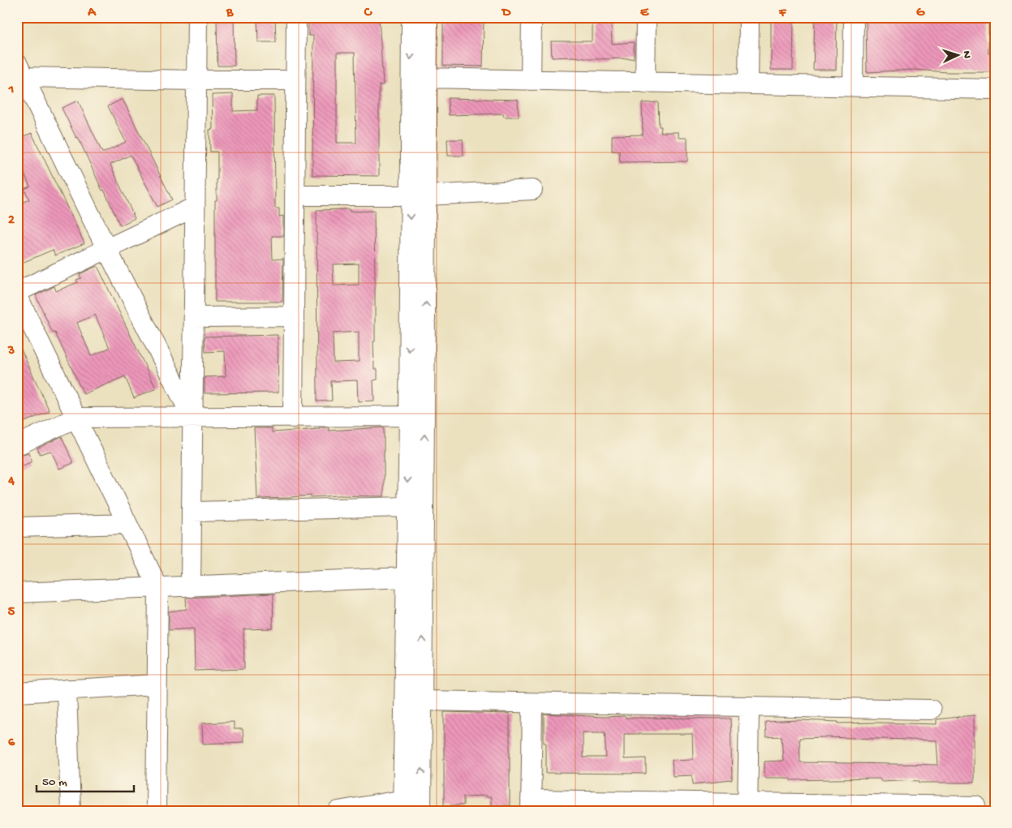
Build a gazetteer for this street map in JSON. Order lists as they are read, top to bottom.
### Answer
{
  "scale_bar": "50 m",
  "north": "right",
  "grid": {
    "columns": [
      "A",
      "B",
      "C",
      "D",
      "E",
      "F",
      "G"
    ],
    "rows": [
      "1",
      "2",
      "3",
      "4",
      "5",
      "6"
    ]
  }
}
